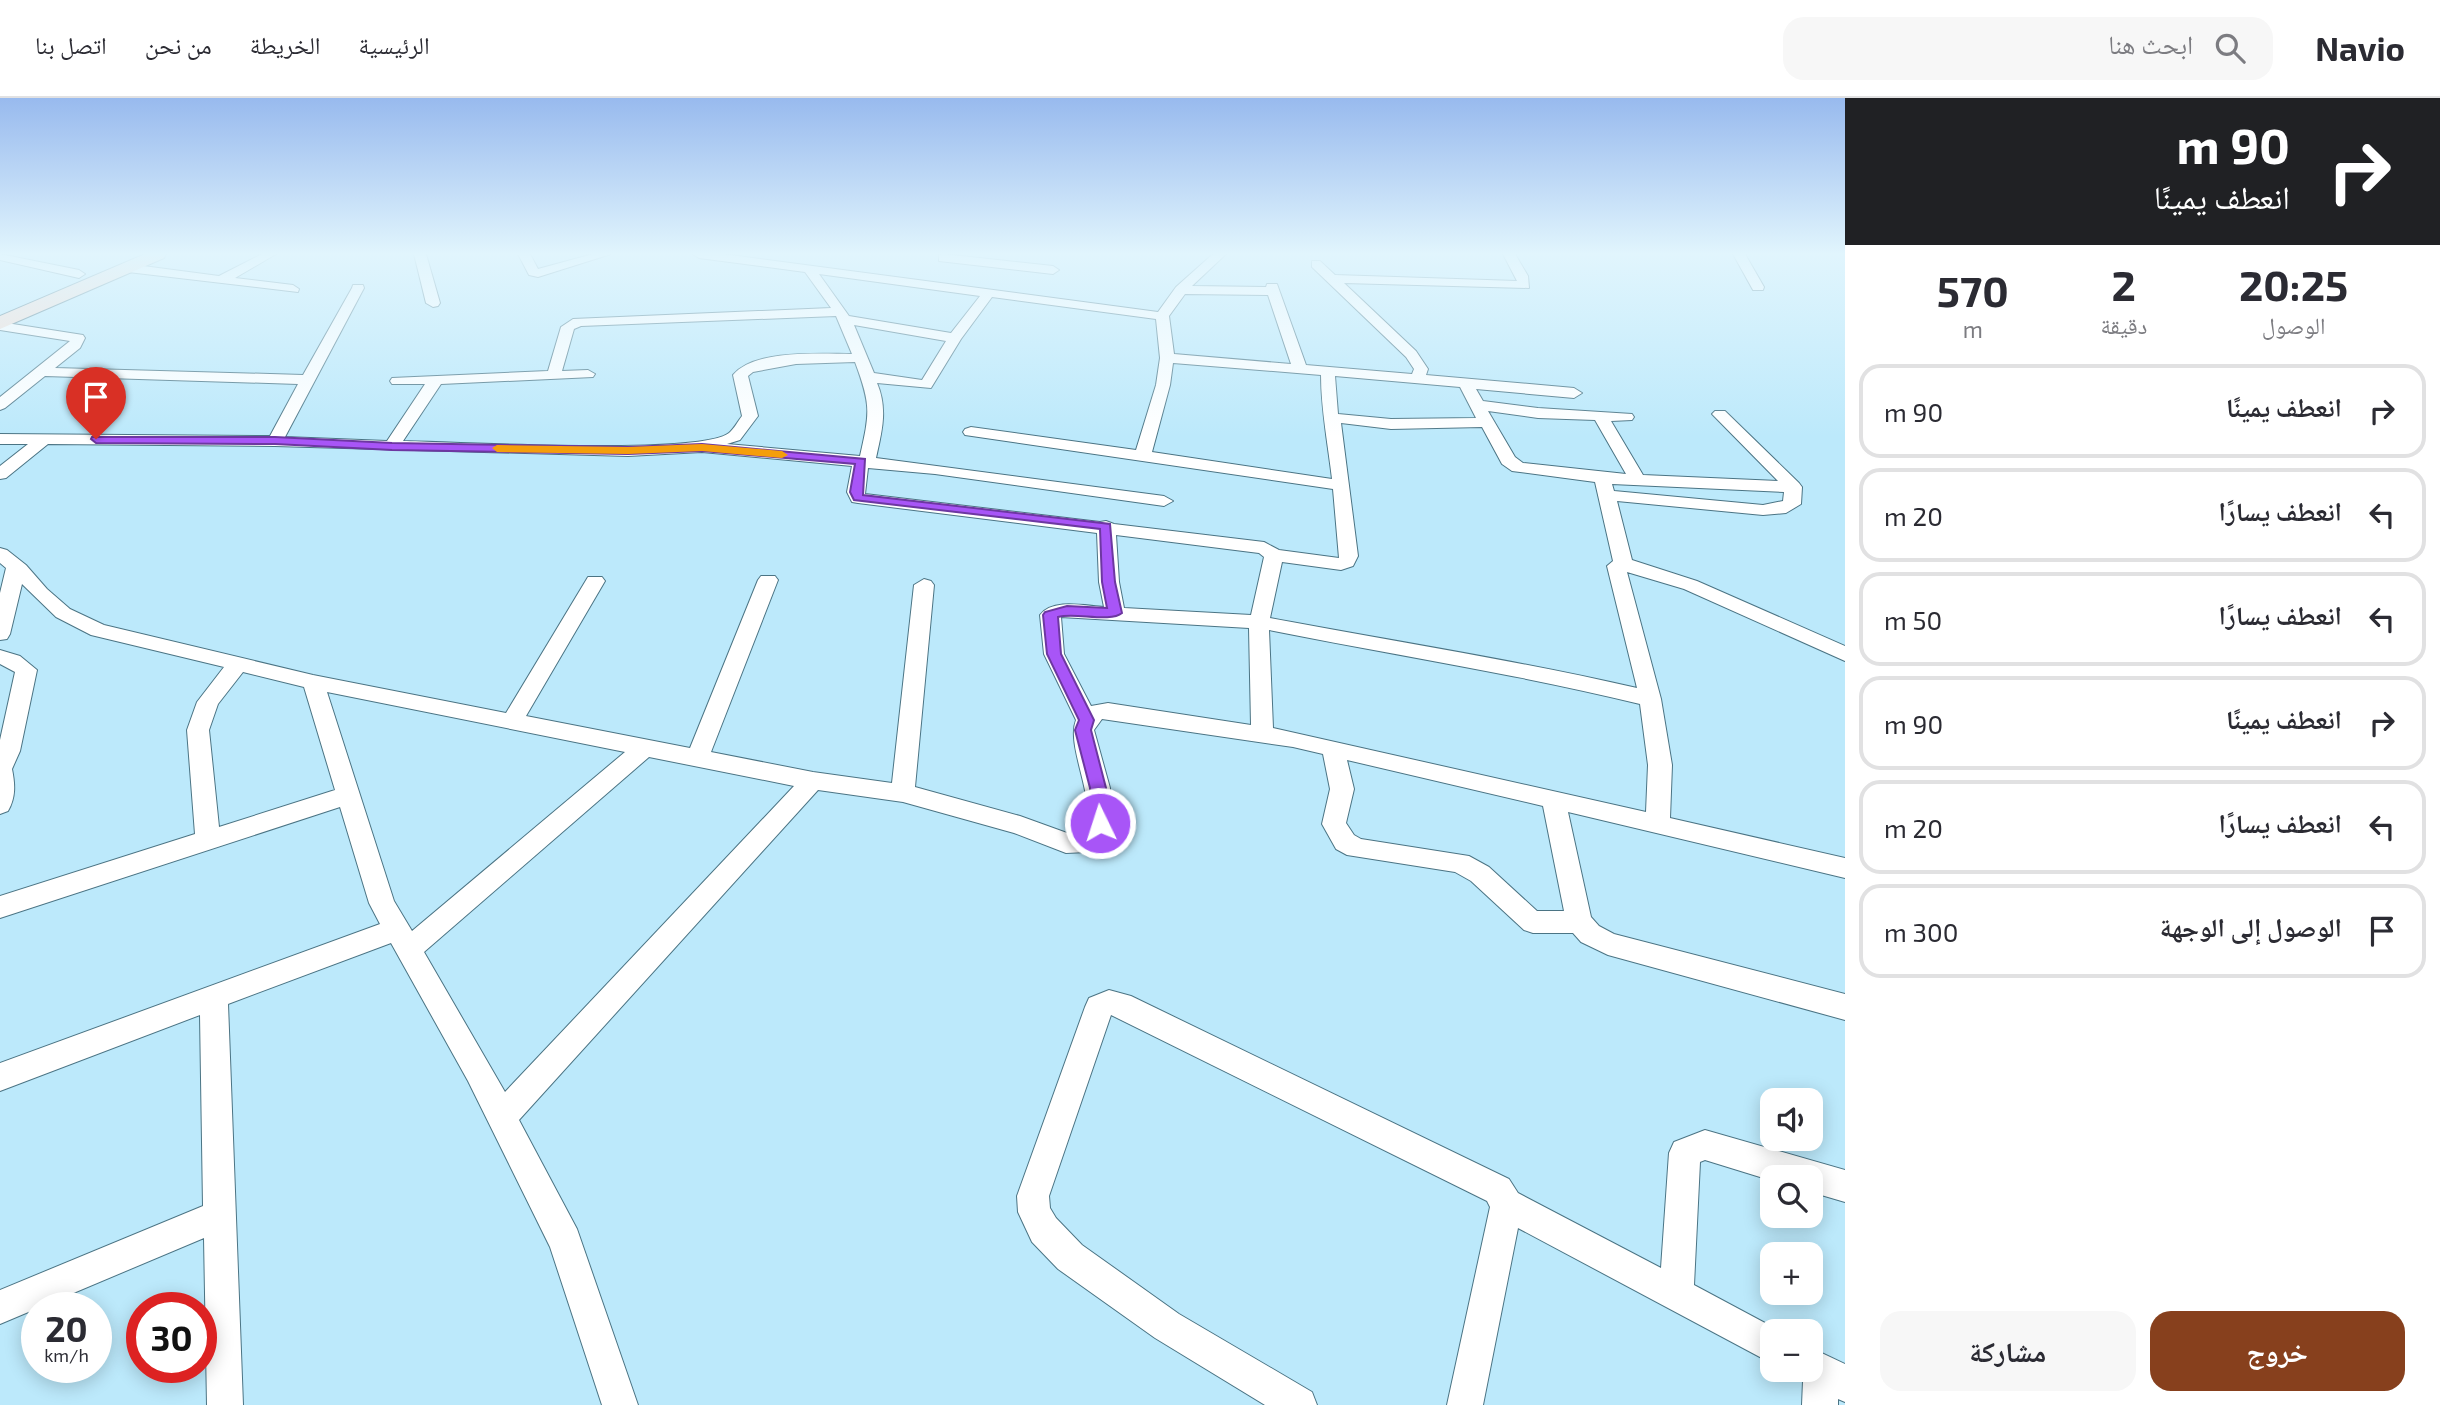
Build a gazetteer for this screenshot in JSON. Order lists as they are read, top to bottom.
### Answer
{
  "page": {
    "header": "Navio",
    "search": "ابحث هنا",
    "nav": [
      "الرئيسية",
      "الخريطة",
      "من نحن",
      "اتصل بنا"
    ],
    "turn": ["90 m", "انعطف يمينًا"],
    "eta": [
      "20:25",
      "الوصول",
      "2",
      "دقيقة",
      "570",
      "m"
    ],
    "list": [
      {
        "name": "انعطف يمينًا",
        "value": "90 m"
      },
      {
        "name": "انعطف يسارًا",
        "value": "20 m"
      },
      {
        "name": "انعطف يسارًا",
        "value": "50 m"
      },
      {
        "name": "انعطف يمينًا",
        "value": "90 m"
      },
      {
        "name": "انعطف يسارًا",
        "value": "20 m"
      },
      {
        "name": "الوصول إلى الوجهة",
        "value": "300 m"
      }
    ],
    "map_buttons": ["+", "−"],
    "speed": "20 km/h",
    "limit": "30",
    "buttons": ["خروج", "مشاركة"]
  }
}
